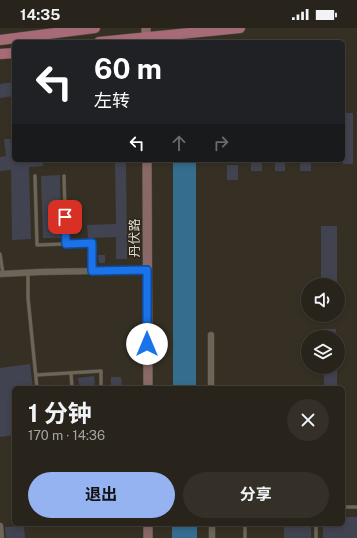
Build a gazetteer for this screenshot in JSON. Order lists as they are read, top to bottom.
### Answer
{
  "streets": {
    "main road": ["丹伏路"]
  },
  "page": {
    "status": "14:35",
    "turn": ["60 m", "左转"],
    "heading": ["1 分钟", "170 m · 14:36"],
    "buttons": ["退出", "分享"]
  }
}
